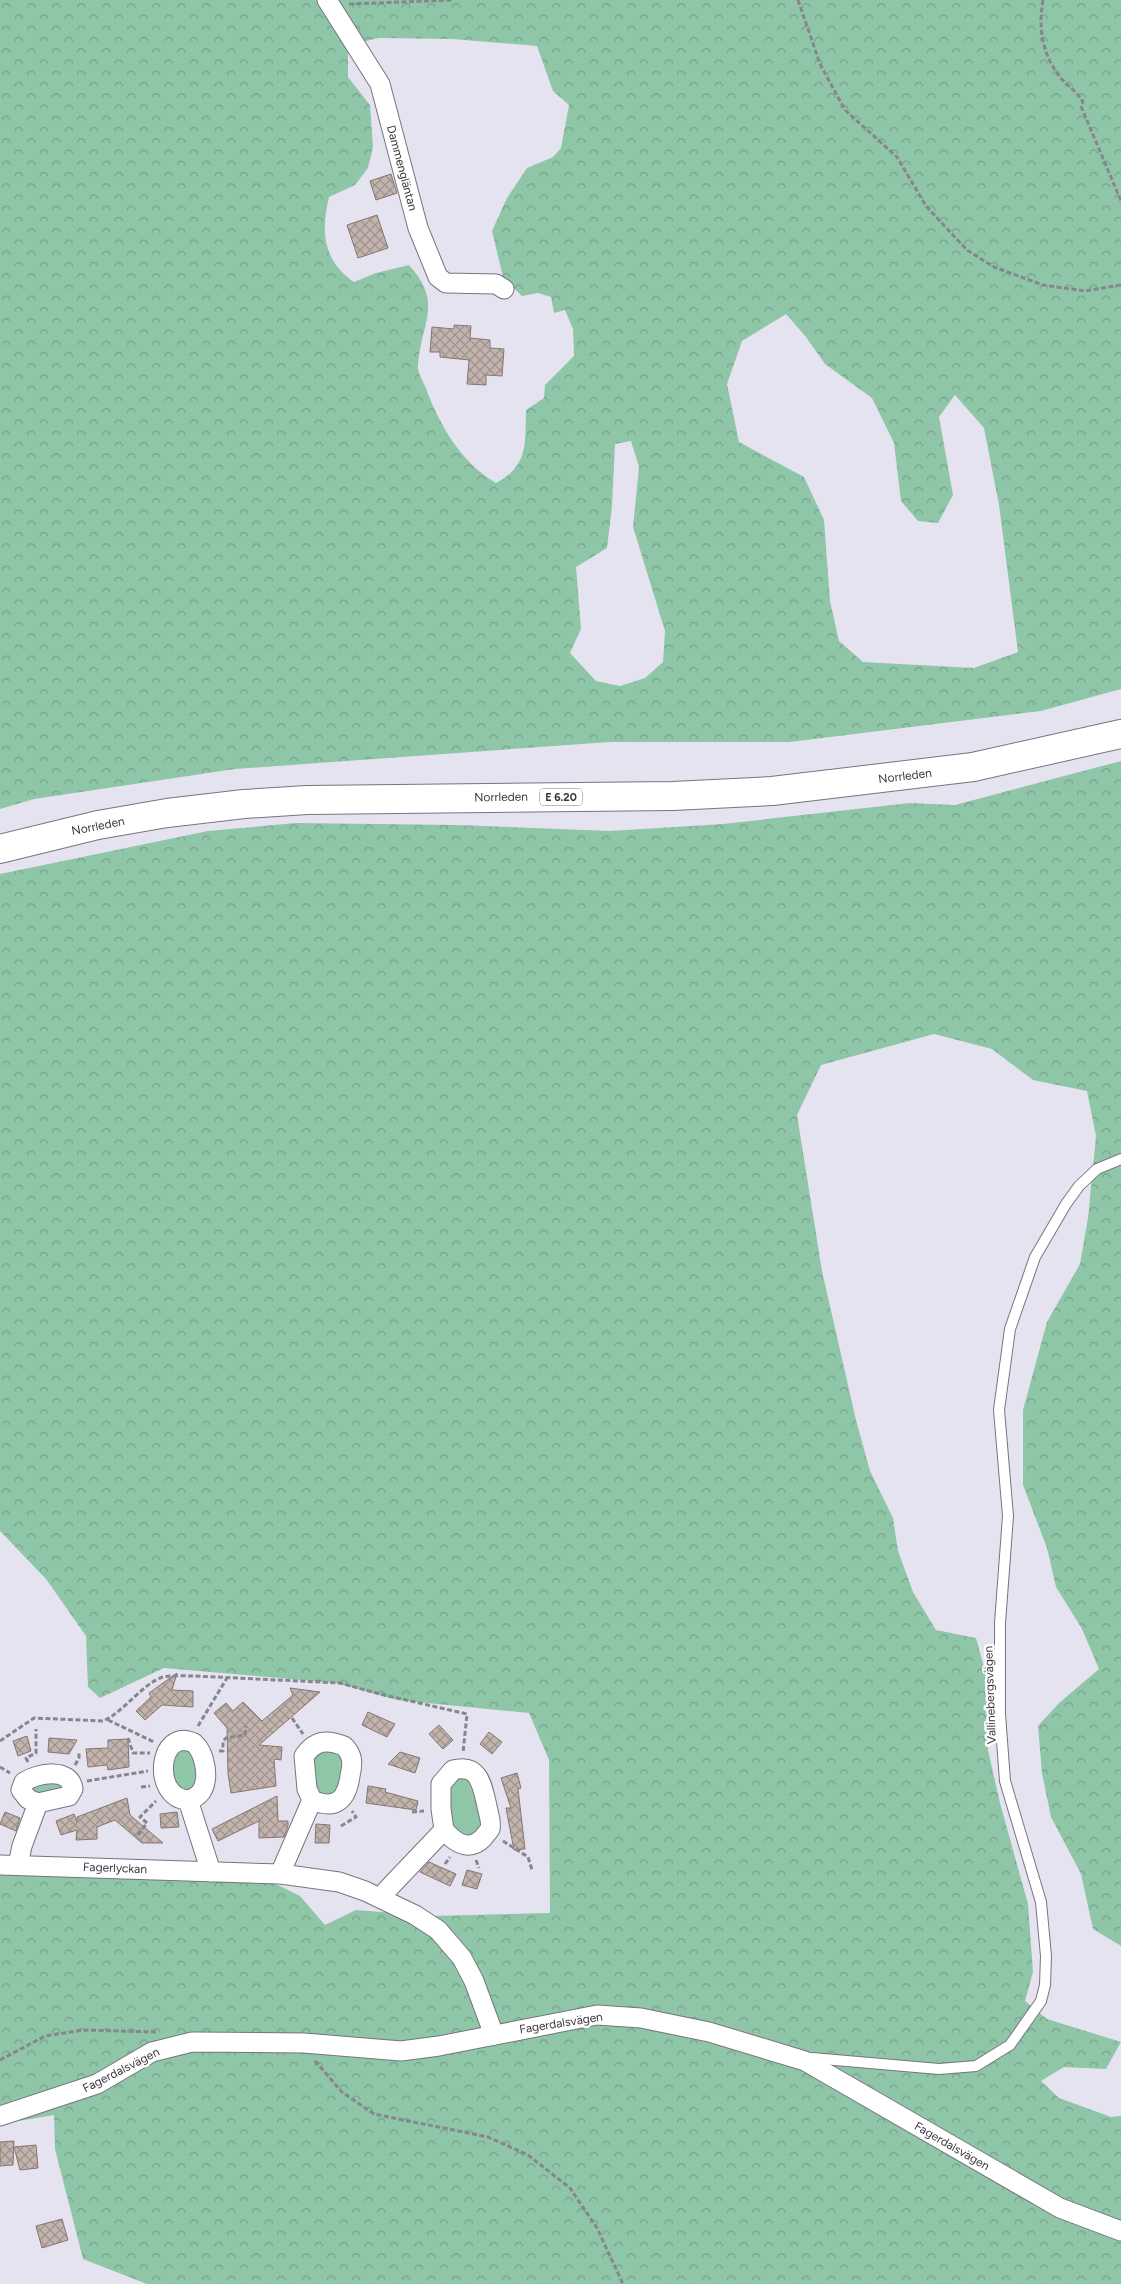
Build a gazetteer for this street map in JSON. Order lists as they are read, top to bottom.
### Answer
{
  "streets": {
    "highway": ["Norrleden", "E 6.20"],
    "street": ["Dammengläntan", "Fagerlyckan", "Fagerdalsvägen"],
    "lane": ["Vallinebergsvägen"]
  },
  "crossings": [
    ["Vallinebergsvägen", "Fagerdalsvägen"],
    ["Fagerlyckan", "Fagerdalsvägen"]
  ]
}
